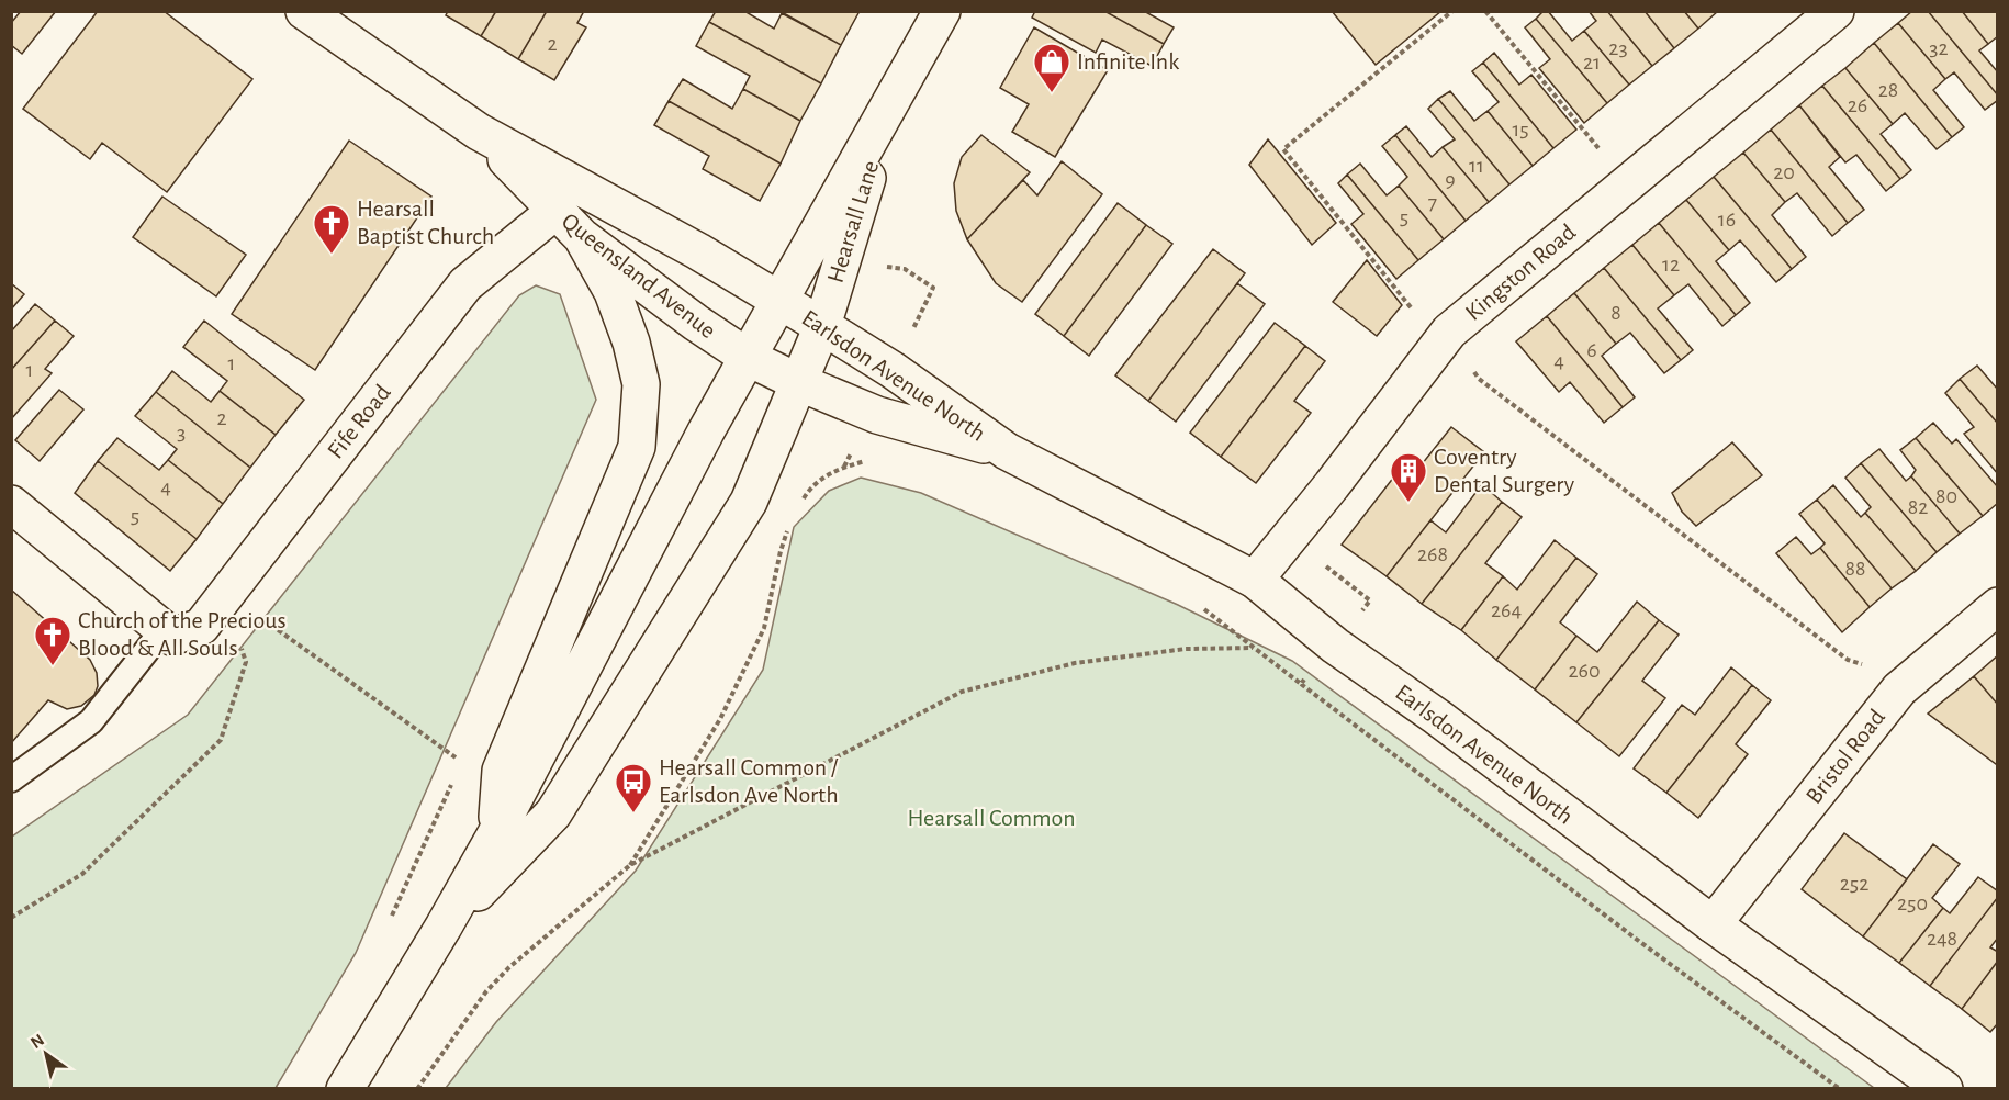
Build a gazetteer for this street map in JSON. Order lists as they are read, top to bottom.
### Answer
{
  "streets": {
    "main road": [
      "Hearsall Lane",
      "Kingston Road",
      "Queensland Avenue",
      "Earlsdon Avenue North",
      "Fife Road",
      "Bristol Road"
    ]
  },
  "crossings": [
    ["Hearsall Lane", "Queensland Avenue"],
    ["Hearsall Lane", "Earlsdon Avenue North"],
    ["Kingston Road", "Earlsdon Avenue North"],
    ["Queensland Avenue", "Earlsdon Avenue North"],
    ["Queensland Avenue", "Fife Road"],
    ["Earlsdon Avenue North", "Bristol Road"]
  ],
  "parks": ["Hearsall Common"],
  "places": {
    "shop": ["Infinite Ink"],
    "church": ["Hearsall Baptist Church", "Church of the Precious Blood & All Souls"],
    "building": ["Coventry Dental Surgery"],
    "bus stop": ["Hearsall Common / Earlsdon Ave North"]
  },
  "house_numbers": [
    "2",
    "23",
    "32",
    "21",
    "28",
    "26",
    "15",
    "11",
    "20",
    "9",
    "7",
    "5",
    "16",
    "12",
    "8",
    "6",
    "4",
    "1",
    "1",
    "2",
    "3",
    "4",
    "80",
    "82",
    "5",
    "268",
    "88",
    "264",
    "260",
    "252",
    "250",
    "248"
  ],
  "north": "top left"
}
